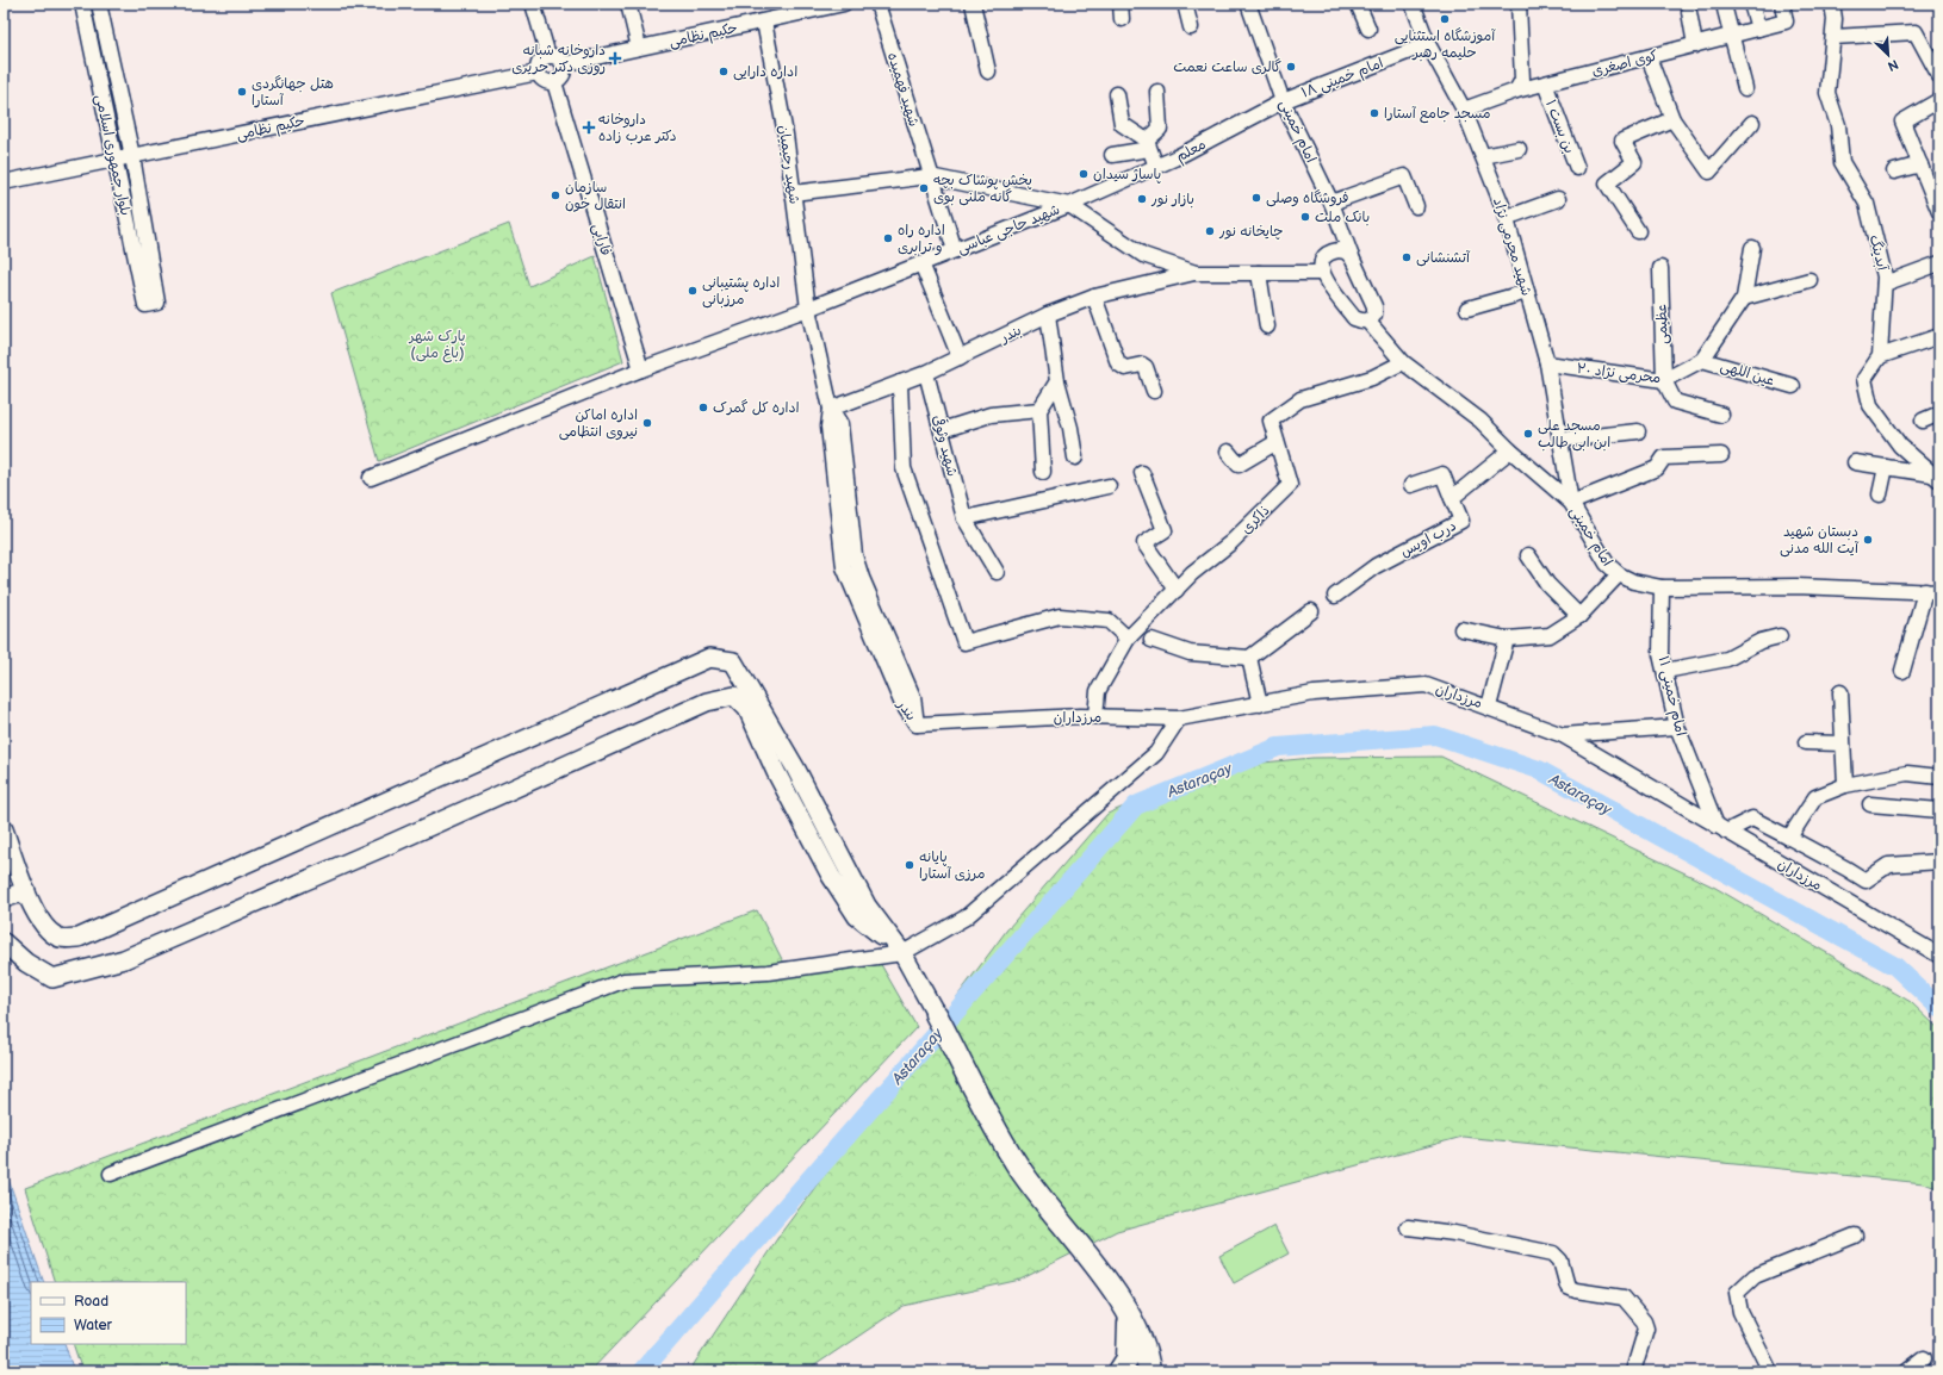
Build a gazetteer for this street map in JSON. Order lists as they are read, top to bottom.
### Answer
{
  "streets": {
    "street": [
      "حکیم نظامی",
      "کوی اصغری",
      "امام خمینی ۱۸",
      "شهید فهمیده",
      "بن بست ۱",
      "امام خمینی",
      "معلم",
      "بلوار جمهوری اسلامی",
      "شهید رحیمیان",
      "شهید حاجی عباسی",
      "فارابی",
      "شهید محرمی نژاد",
      "آبدینگ",
      "عظیمی",
      "بندر",
      "محرمی نژاد ۲۰",
      "عین اللهی",
      "شهید وثوقی",
      "ذاکری",
      "درب اویس",
      "مرزداران",
      "امام خمینی ۱۱"
    ]
  },
  "crossings": [
    ["حکیم نظامی", "بلوار جمهوری اسلامی"],
    ["حکیم نظامی", "شهید رحیمیان"],
    ["حکیم نظامی", "فارابی"],
    ["کوی اصغری", "بن بست ۱"],
    ["کوی اصغری", "شهید محرمی نژاد"],
    ["امام خمینی ۱۸", "امام خمینی"],
    ["امام خمینی ۱۸", "معلم"],
    ["امام خمینی ۱۸", "شهید محرمی نژاد"],
    ["شهید فهمیده", "شهید حاجی عباسی"],
    ["امام خمینی", "معلم"],
    ["امام خمینی", "شهید محرمی نژاد"],
    ["امام خمینی", "ذاکری"],
    ["امام خمینی", "درب اویس"],
    ["امام خمینی", "امام خمینی ۱۱"],
    ["معلم", "شهید حاجی عباسی"],
    ["شهید رحیمیان", "شهید حاجی عباسی"],
    ["شهید رحیمیان", "بندر"],
    ["شهید حاجی عباسی", "فارابی"],
    ["شهید حاجی عباسی", "بندر"],
    ["شهید محرمی نژاد", "محرمی نژاد ۲۰"],
    ["عظیمی", "محرمی نژاد ۲۰"],
    ["بندر", "شهید وثوقی"],
    ["بندر", "مرزداران"],
    ["محرمی نژاد ۲۰", "عین اللهی"],
    ["ذاکری", "مرزداران"],
    ["مرزداران", "امام خمینی ۱۱"]
  ],
  "water": ["Astaraçay"],
  "parks": ["پارک شهر (باغ ملی)"],
  "places": {
    "other": [
      "آموزشگاه استثنایی حلیمه رهبر",
      "گالری ساعت نعمت",
      "اداره دارایی",
      "هتل جهانگردى آستارا",
      "مسجد جامع آستارا",
      "پاساژ سیدان",
      "پخش پوشاک بچه گانه ملنی بوی",
      "سازمان انتقال خون",
      "فروشگاه وصلی",
      "بازار نور",
      "بانک ملت",
      "چایخانه نور",
      "اداره راه و ترابری",
      "آتشنشانی",
      "اداره پشتیبانی مرزبانی",
      "اداره کل گمرک",
      "اداره اماکن نیروی انتظامی",
      "مسجد علی ابن ابی طالب",
      "دبستان شهید آیت الله مدنی",
      "پایانه مرزی آستارا"
    ],
    "health": ["داروخانه شبانه روزی دکتر حریری", "داروخانه دکتر عرب زاده"]
  },
  "legend": ["Road", "Water"],
  "north": "bottom right"
}
